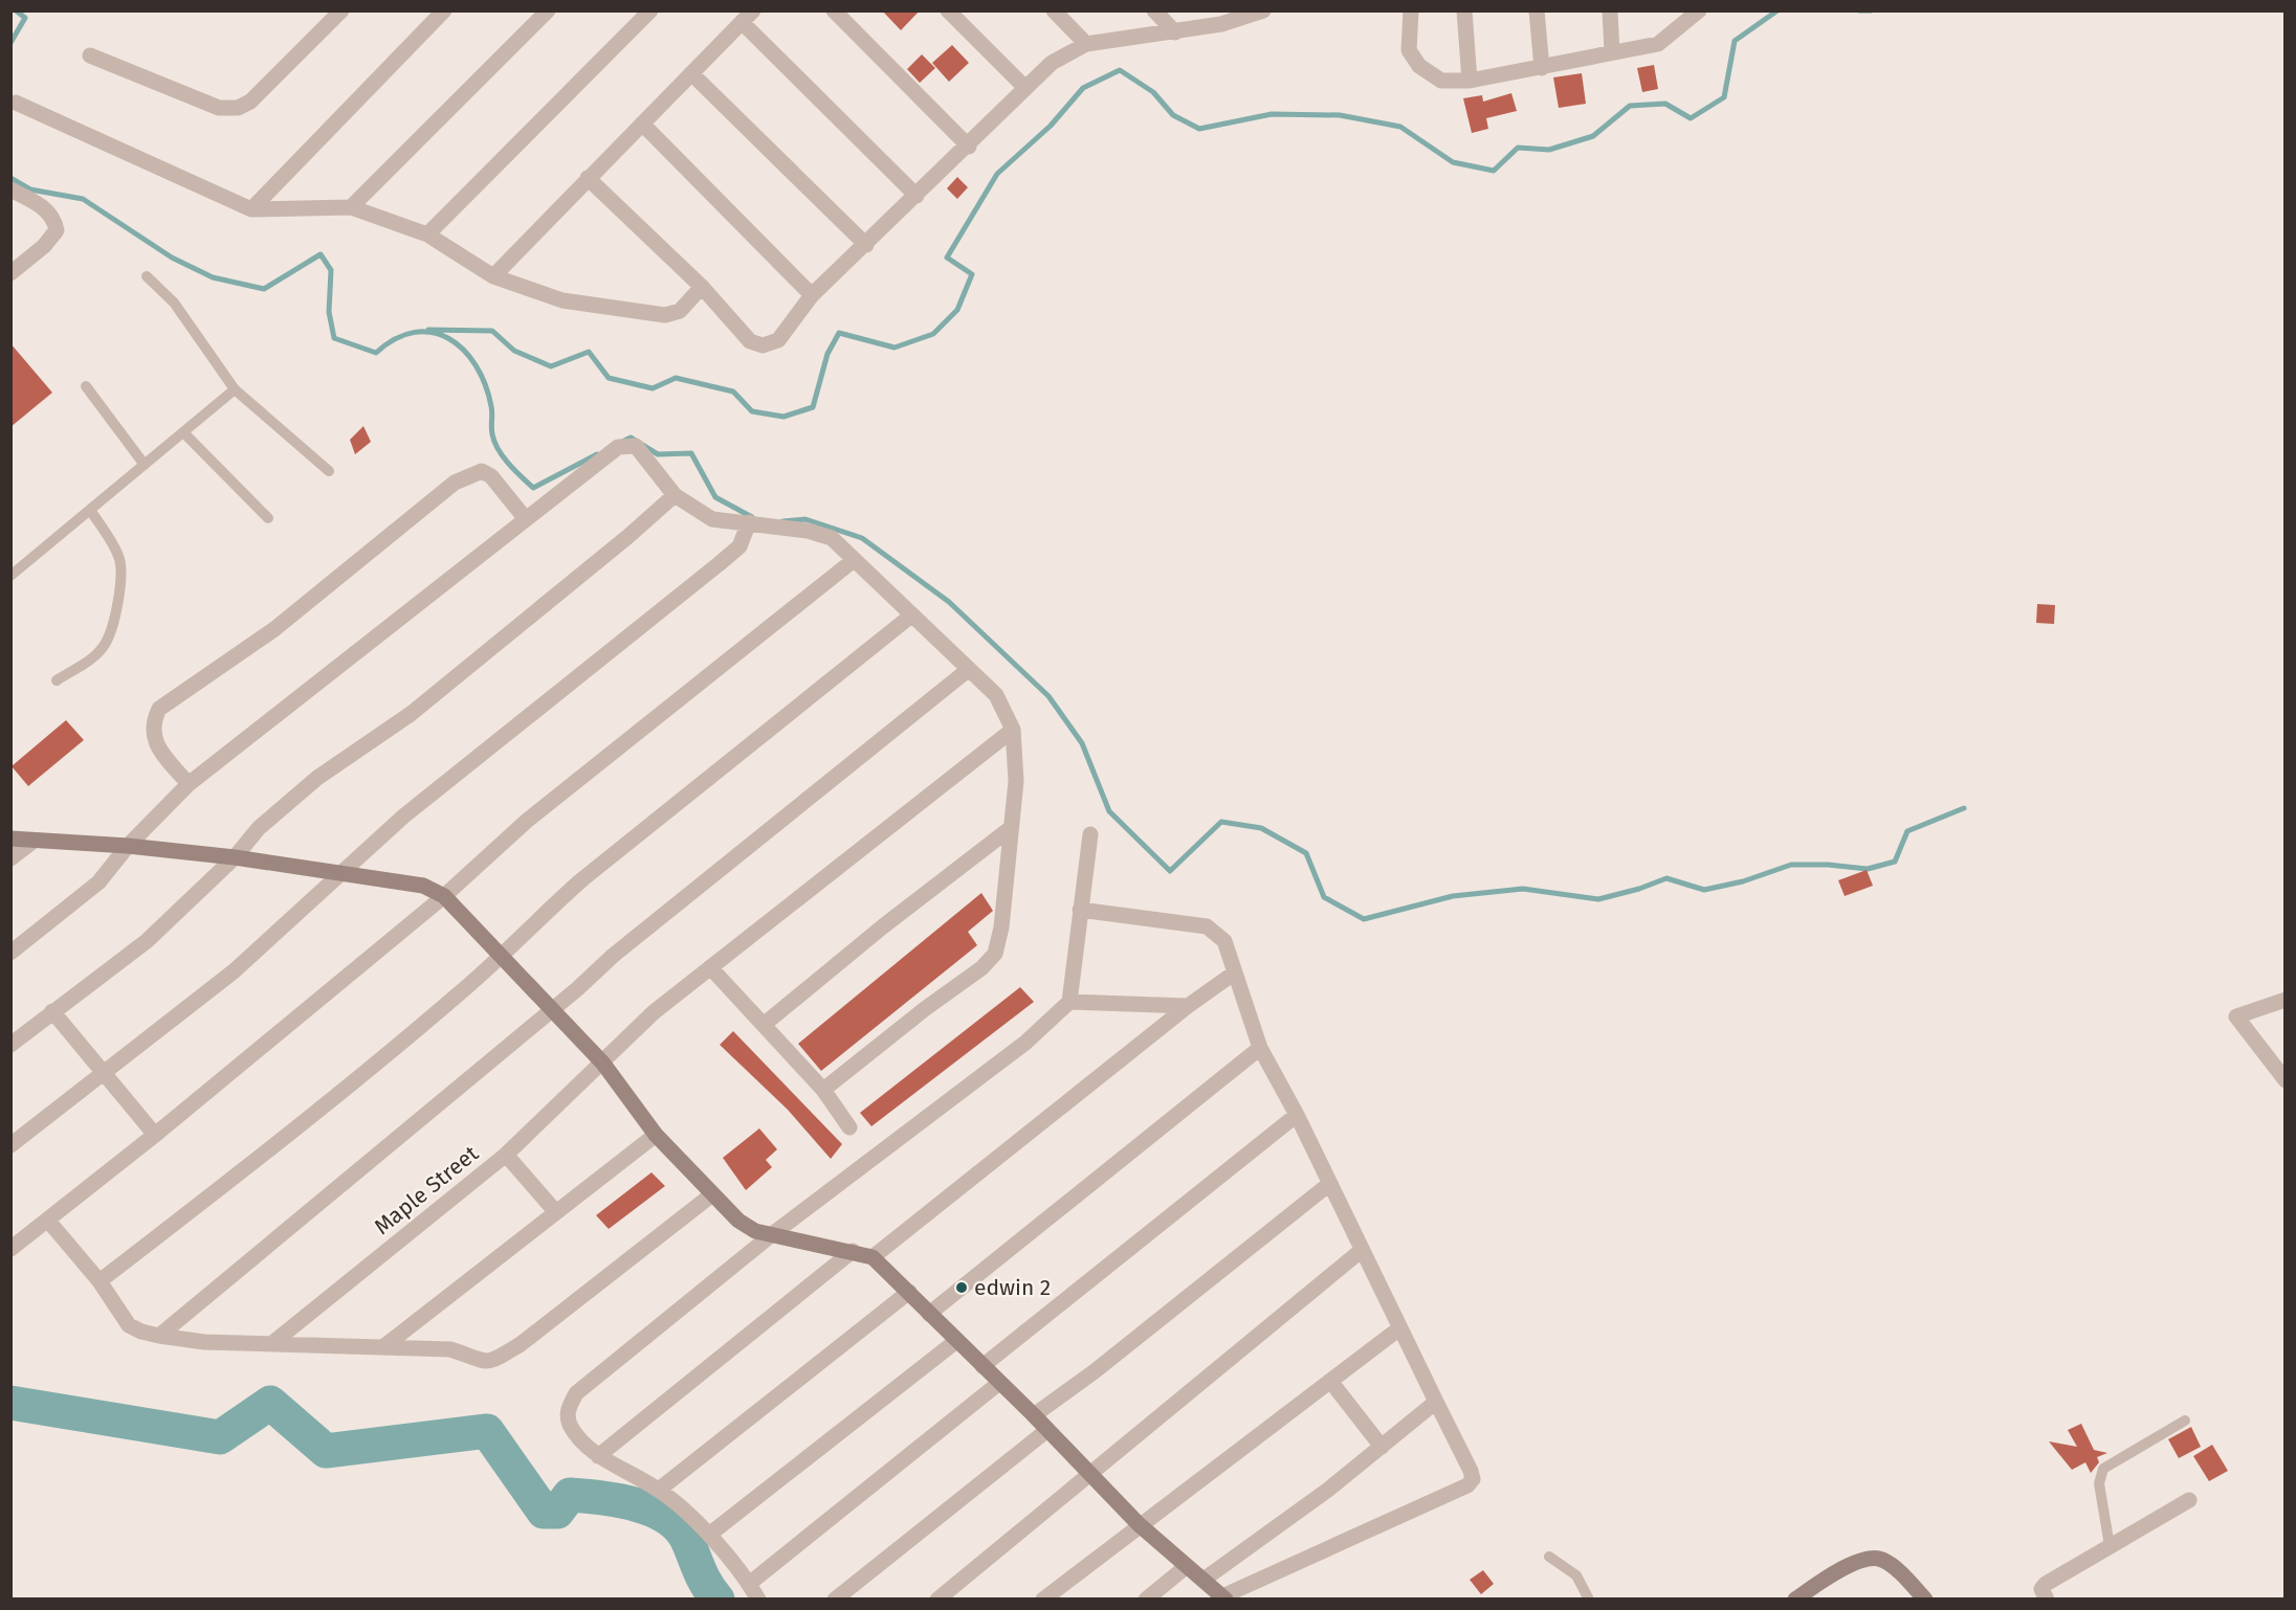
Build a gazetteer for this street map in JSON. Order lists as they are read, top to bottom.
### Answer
{
  "streets": {
    "street": ["Maple Street"]
  },
  "places": ["edwin 2"]
}
